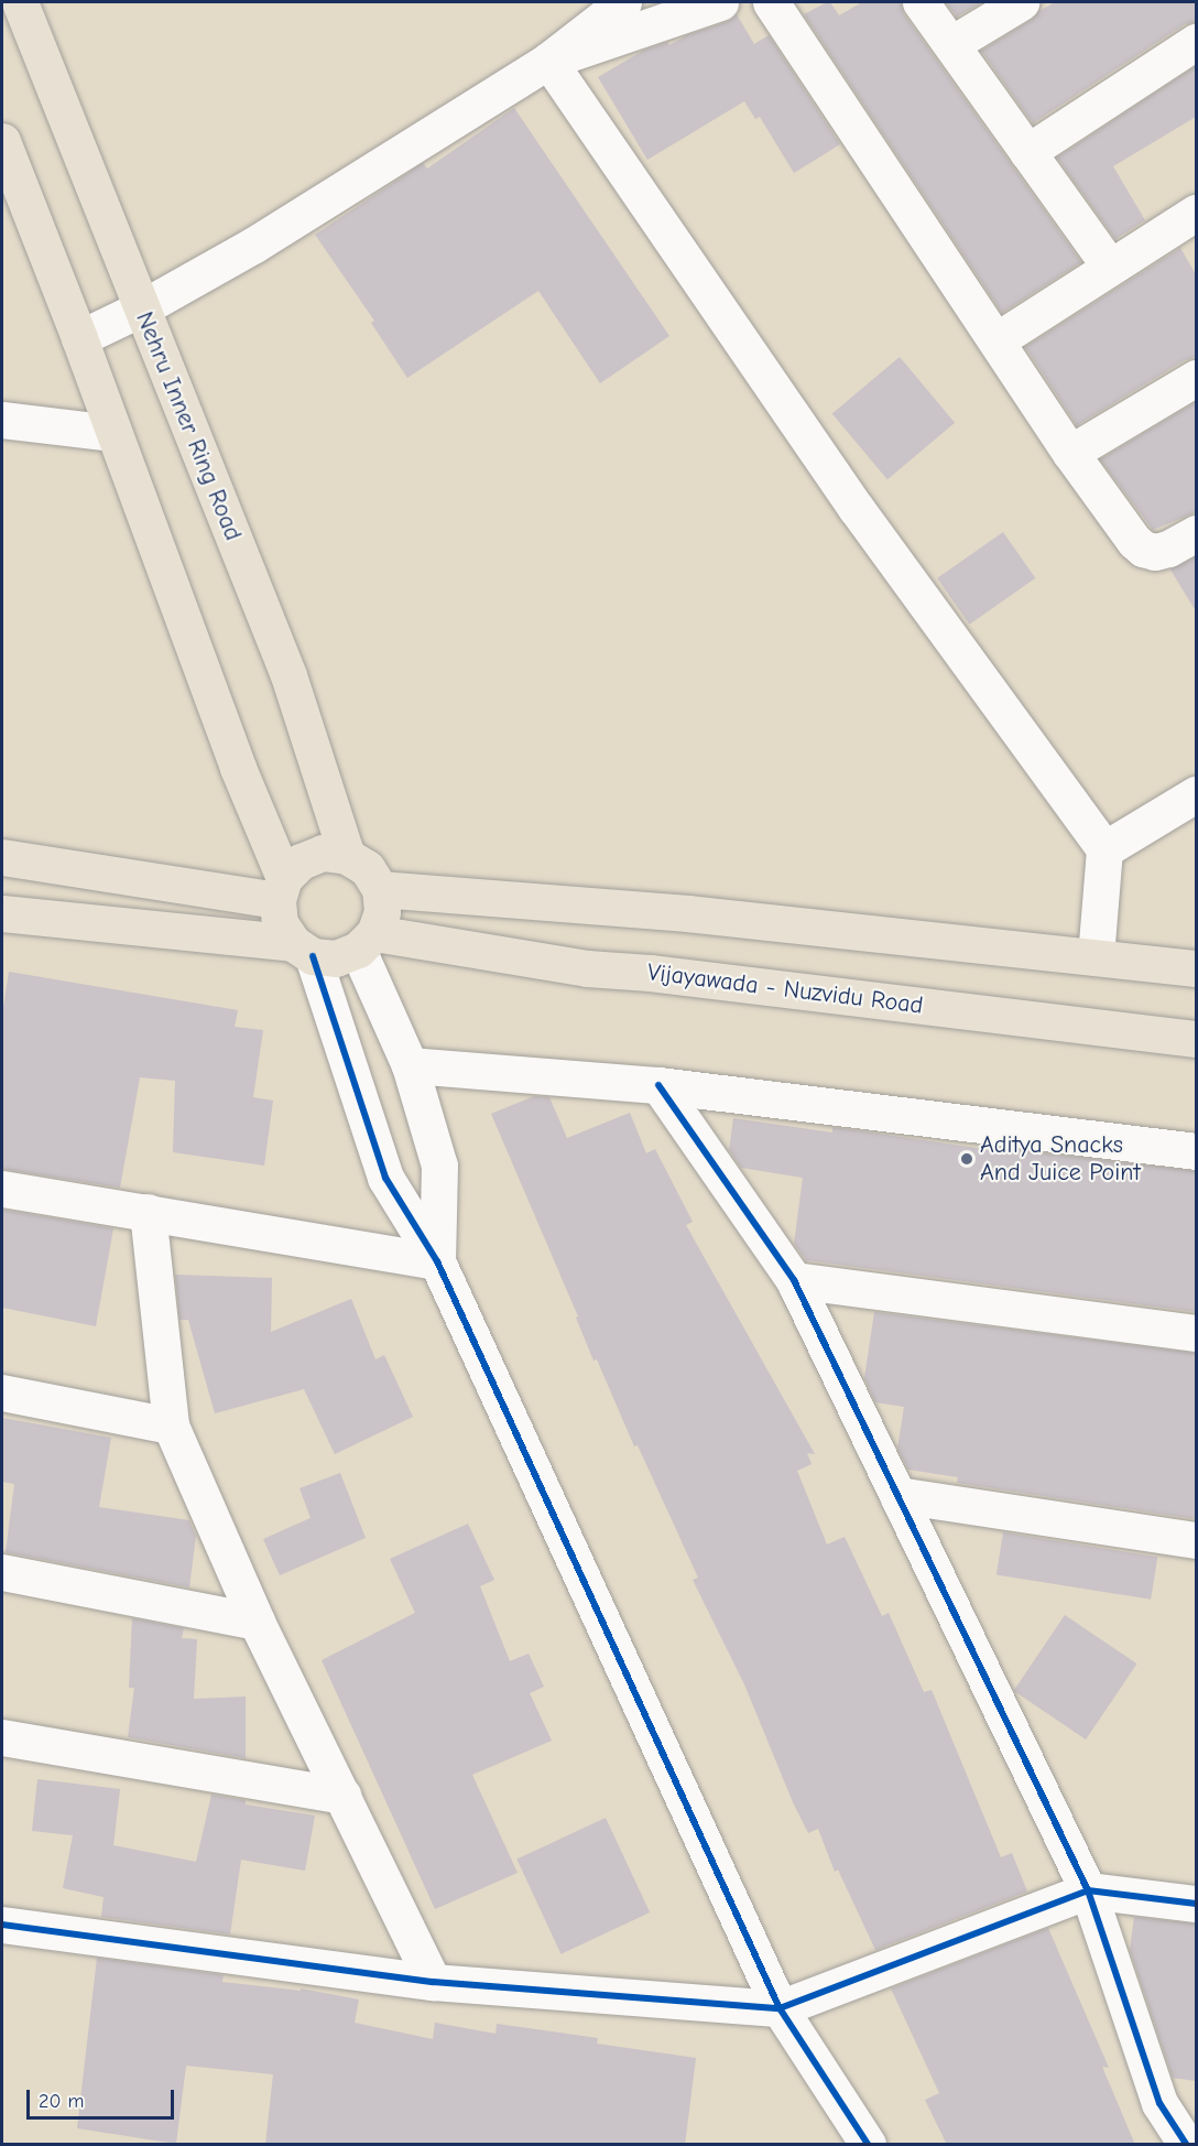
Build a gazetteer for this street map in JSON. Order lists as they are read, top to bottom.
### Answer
{
  "streets": {
    "main road": ["Nehru Inner Ring Road", "Vijayawada - Nuzvidu Road"]
  },
  "crossings": [
    ["Nehru Inner Ring Road", "Vijayawada - Nuzvidu Road"]
  ],
  "places": ["Aditya Snacks And Juice Point"],
  "scale_bar": "20 m"
}
